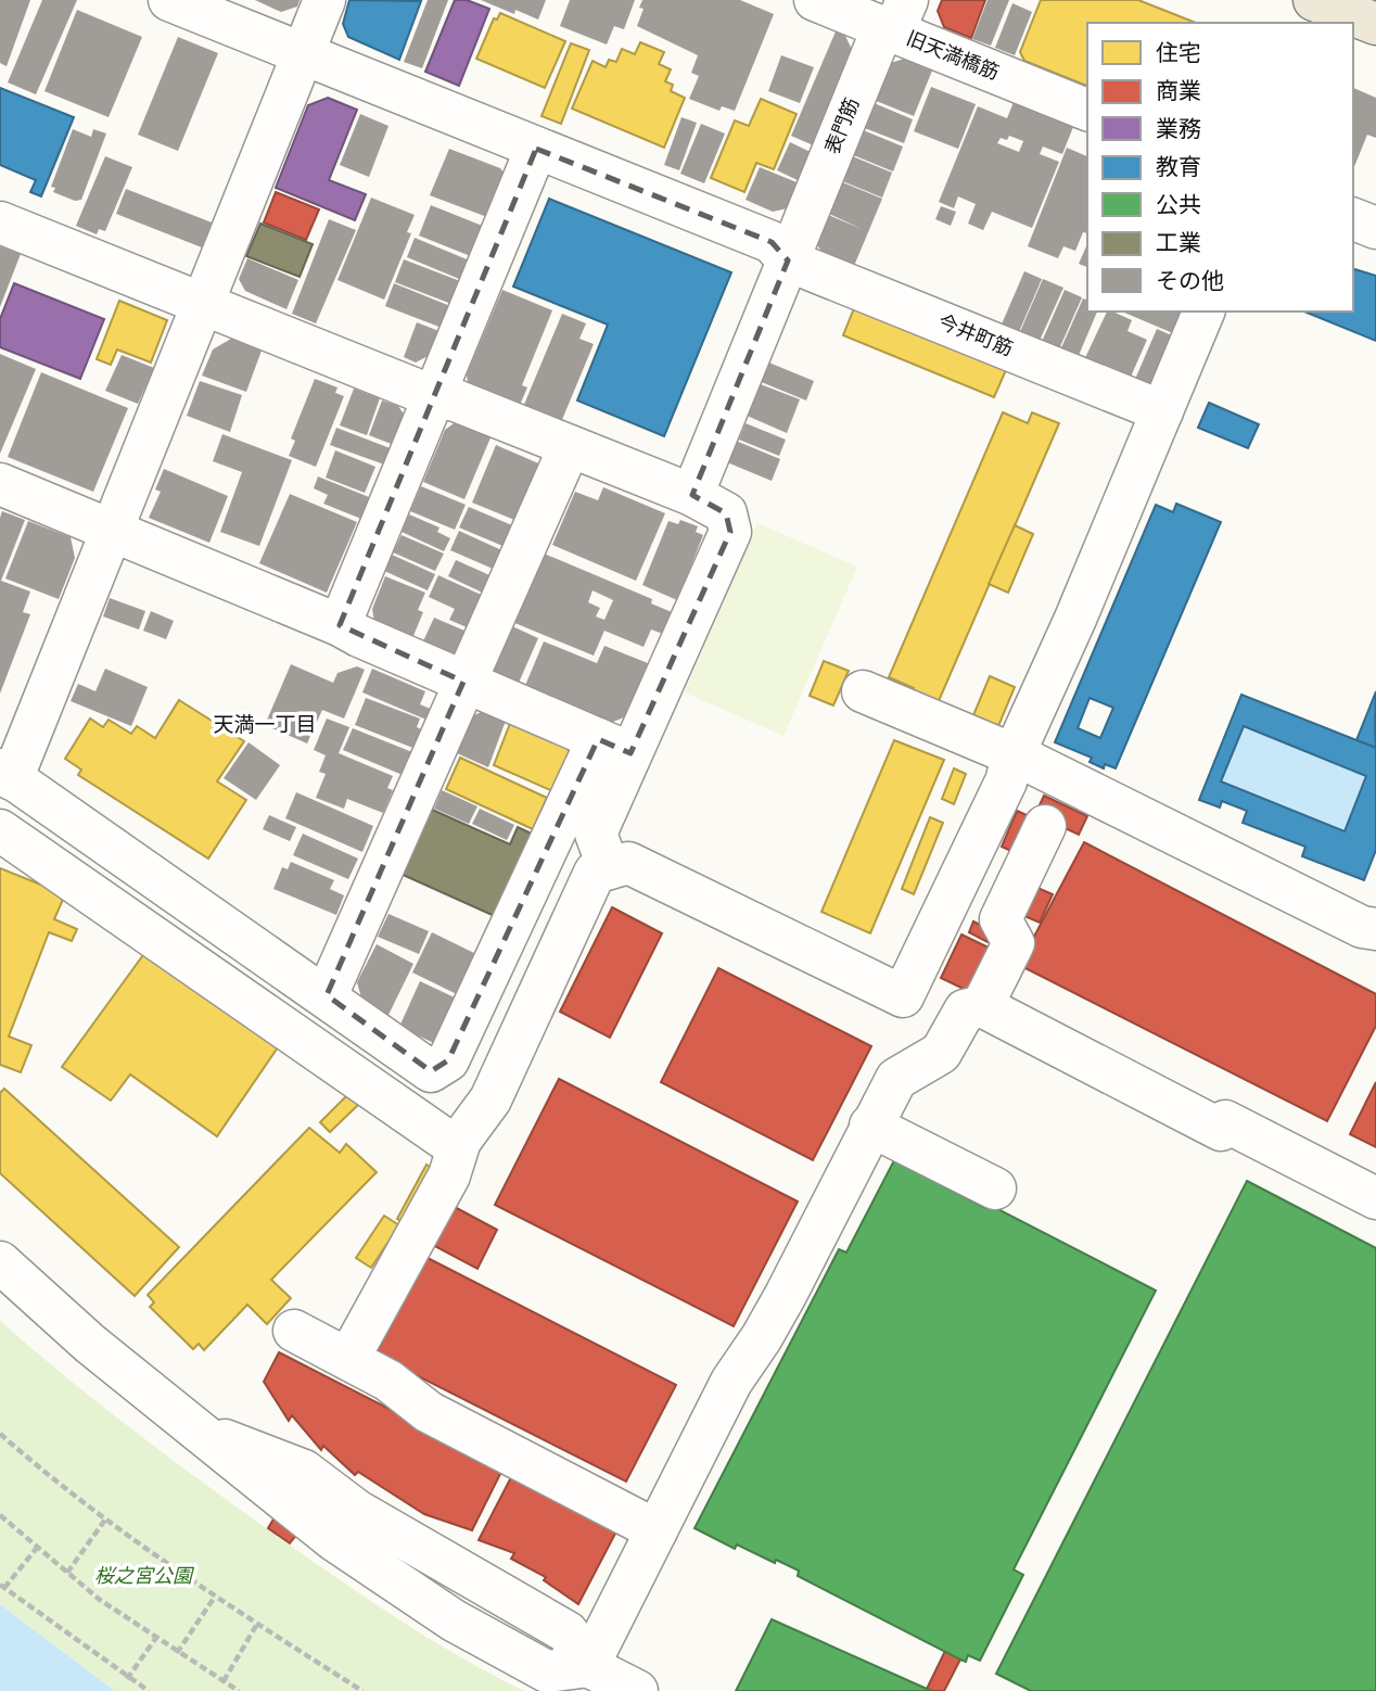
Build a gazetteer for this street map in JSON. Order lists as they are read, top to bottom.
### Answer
{
  "streets": {
    "street": ["旧天満橋筋", "表門筋", "今井町筋"]
  },
  "crossings": [
    ["旧天満橋筋", "表門筋"],
    ["表門筋", "今井町筋"]
  ],
  "districts": ["天満一丁目"],
  "parks": ["桜之宮公園"],
  "legend": [
    "住宅",
    "商業",
    "業務",
    "教育",
    "公共",
    "工業",
    "その他"
  ]
}
